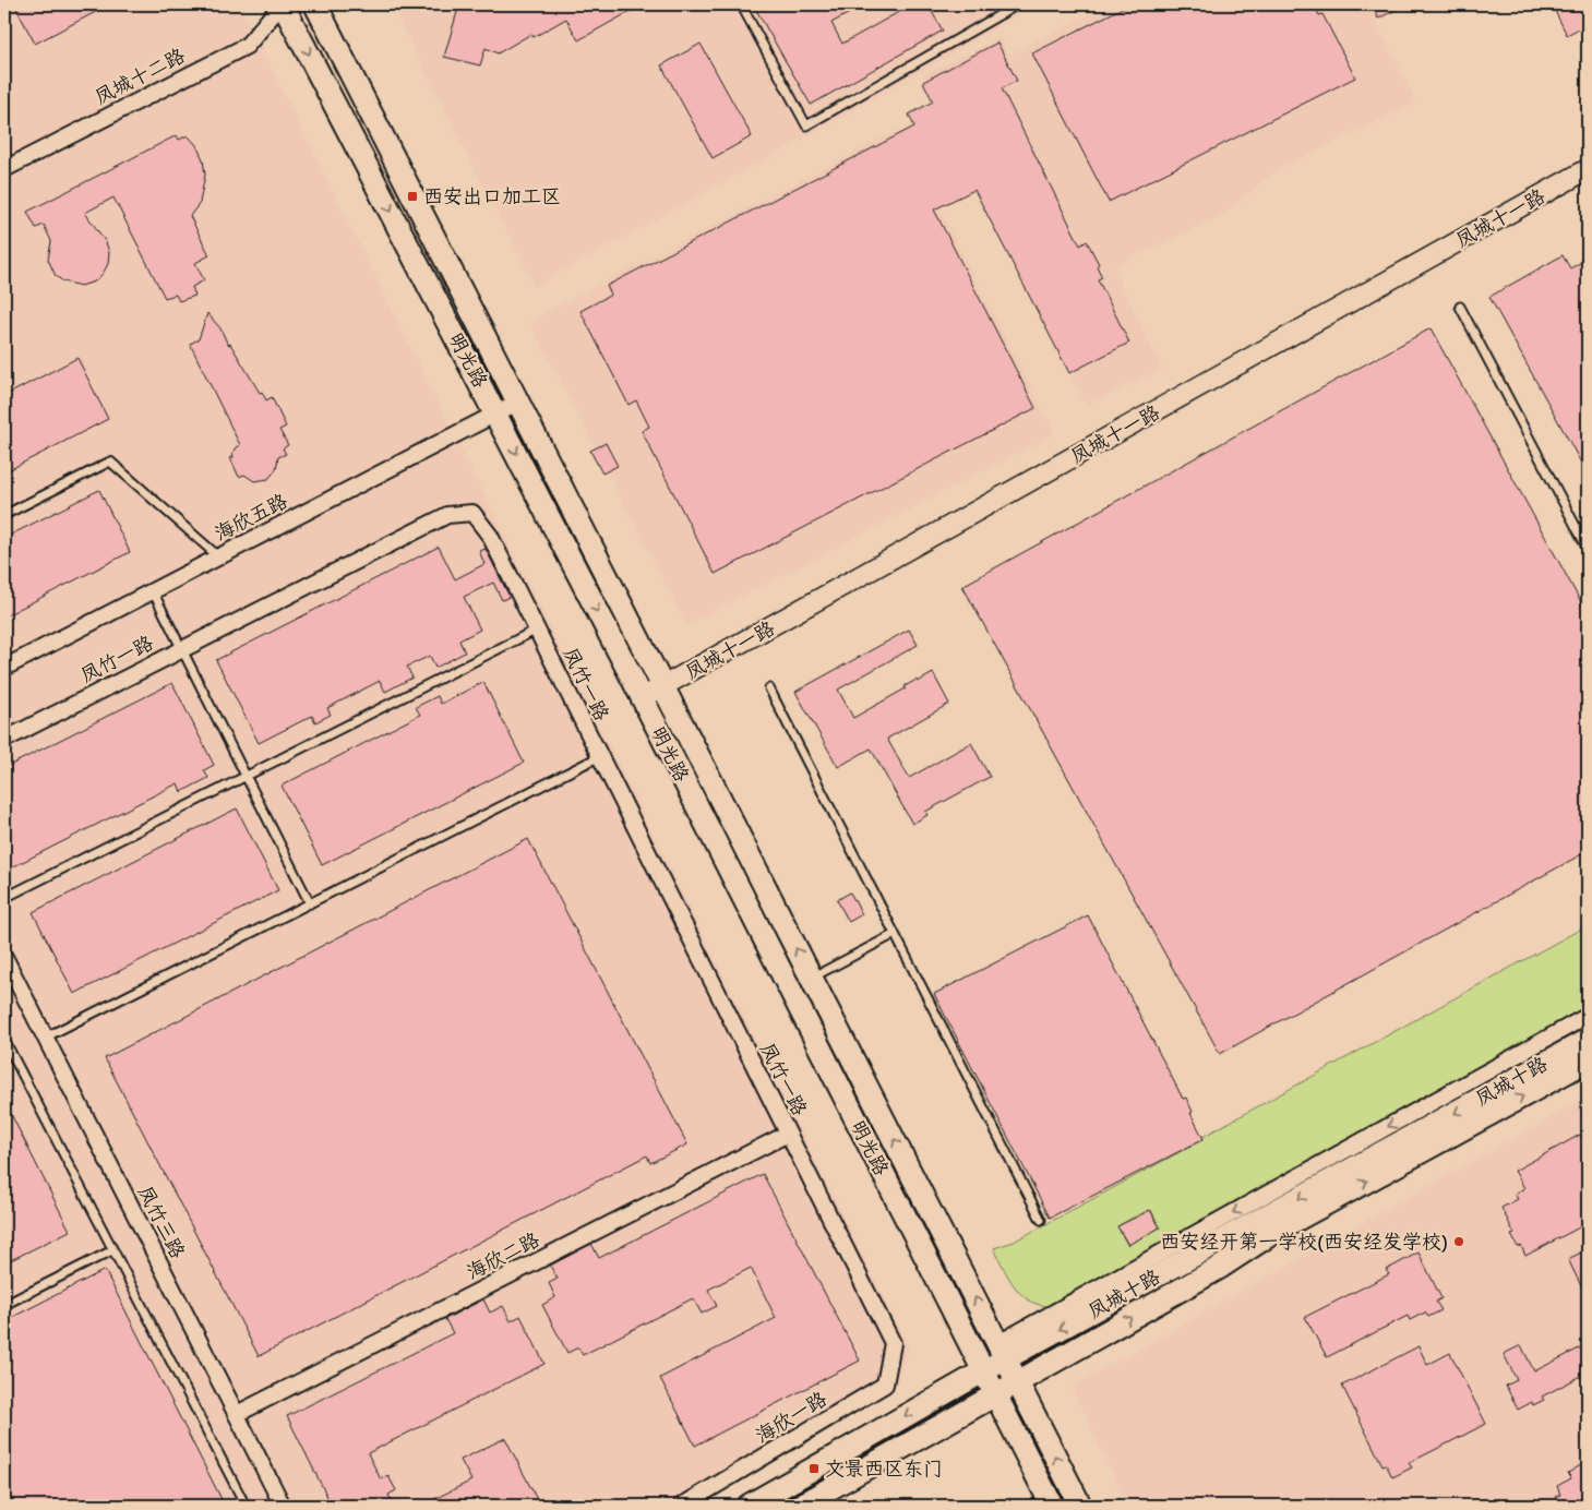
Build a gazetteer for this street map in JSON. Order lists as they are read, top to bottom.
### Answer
{
  "streets": {
    "main road": ["明光路", "凤城十路"],
    "street": [
      "凤城十二路",
      "凤城十一路",
      "海欣五路",
      "凤竹一路",
      "凤竹三路",
      "海欣二路",
      "海欣一路"
    ]
  },
  "crossings": [
    ["凤城十二路", "明光路"],
    ["凤城十一路", "明光路"],
    ["明光路", "海欣五路"],
    ["明光路", "凤城十路"],
    ["凤竹一路", "海欣二路"],
    ["凤竹一路", "海欣一路"],
    ["凤竹三路", "海欣二路"]
  ],
  "places": {
    "transit": ["西安出口加工区", "文景西区东门"],
    "other": ["西安经开第一学校(西安经发学校)"]
  }
}
